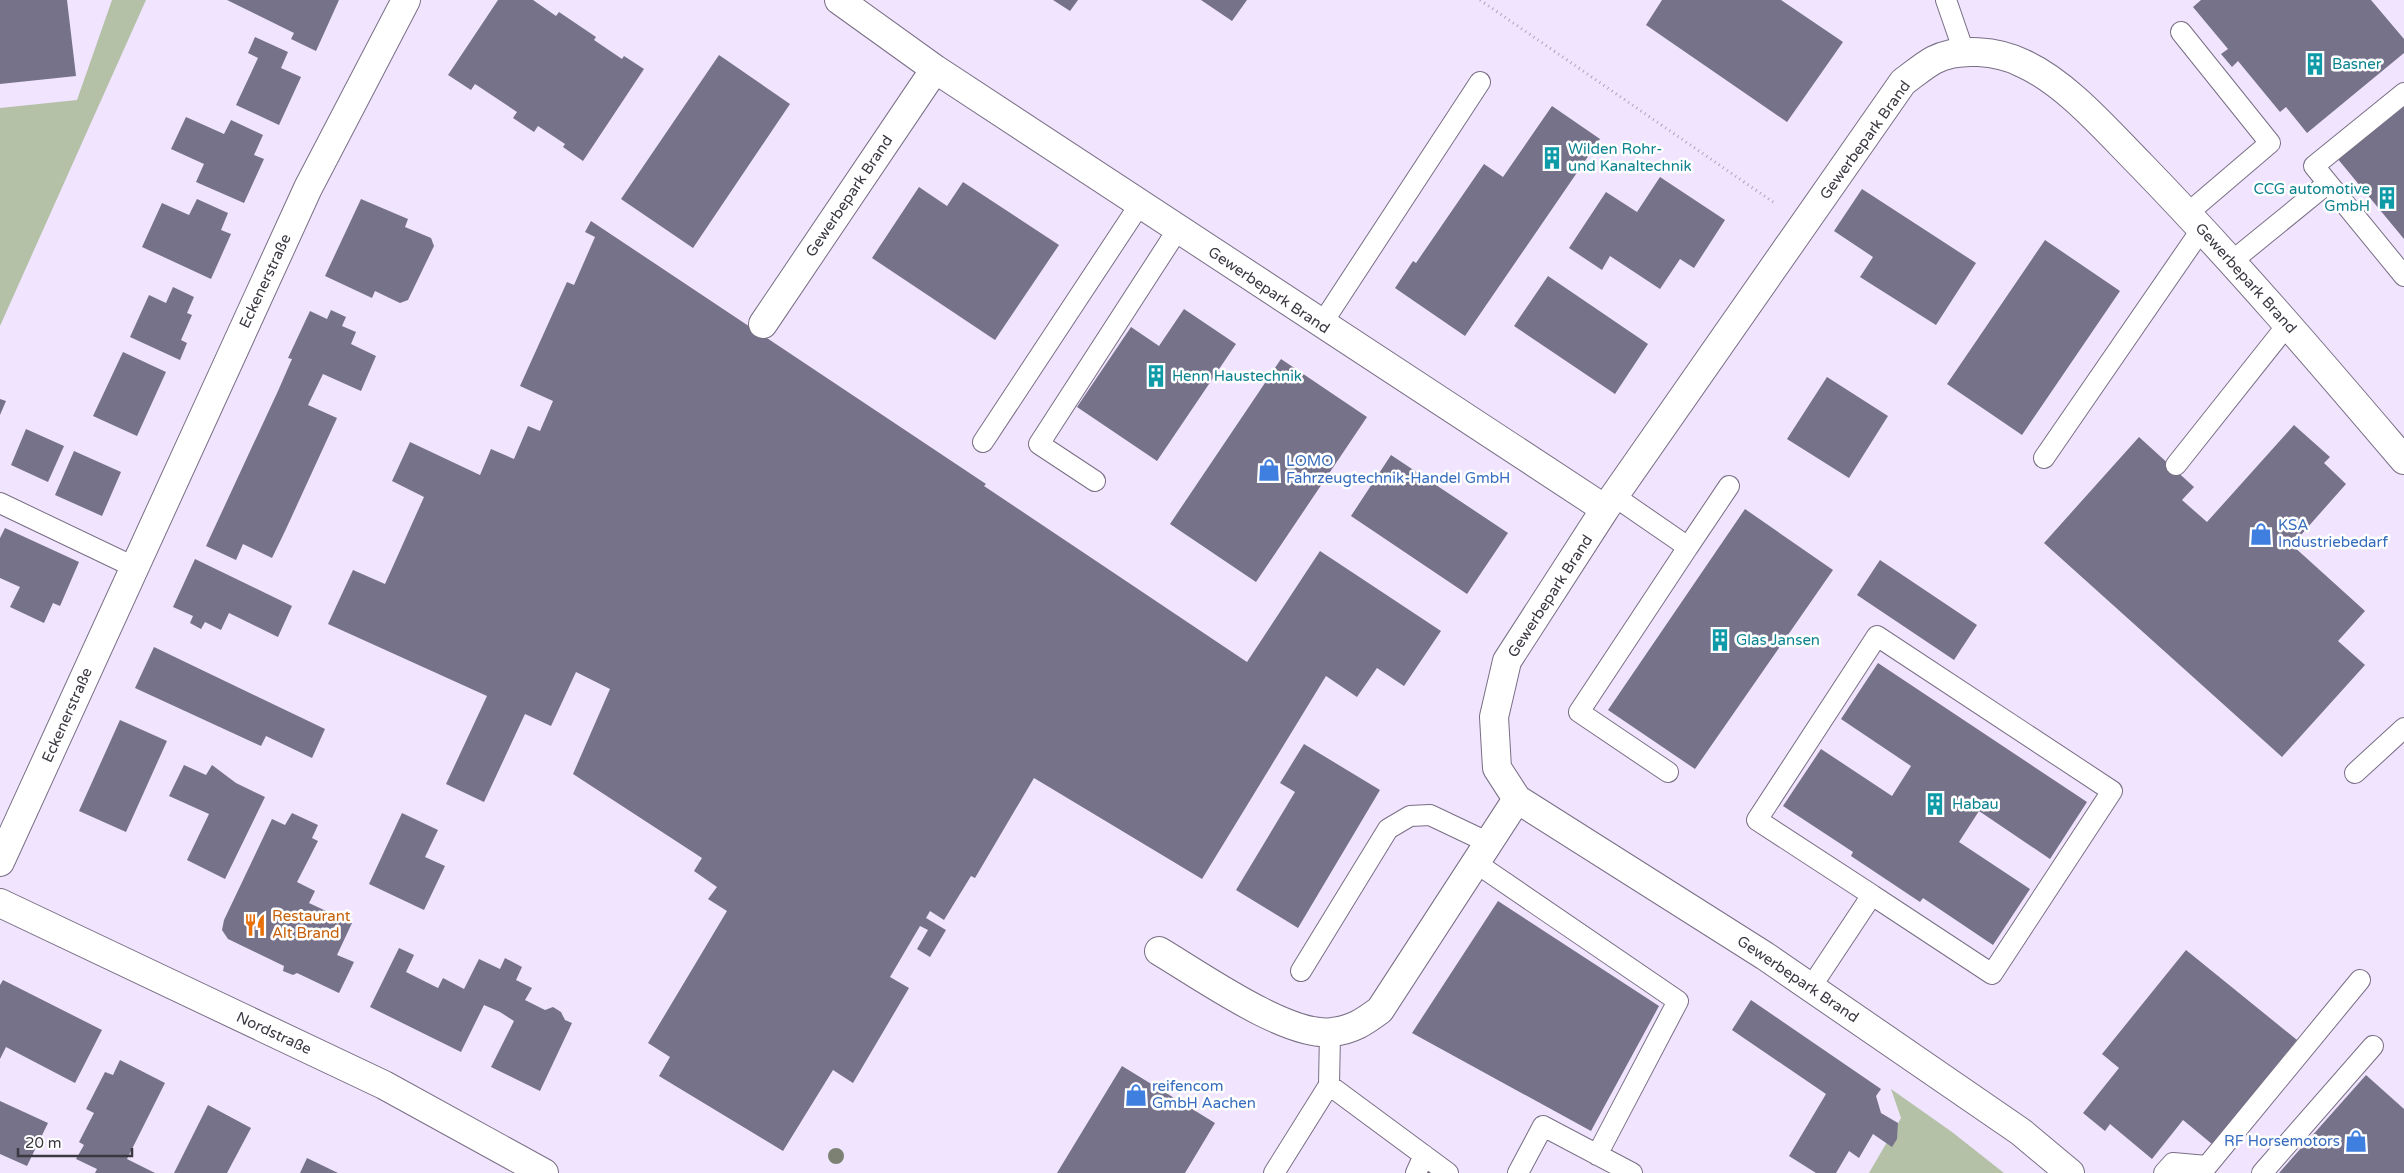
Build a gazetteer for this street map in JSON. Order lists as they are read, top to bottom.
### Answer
{
  "streets": {
    "street": ["Gewerbepark Brand", "Eckenerstraße", "Nordstraße"]
  },
  "places": {
    "building": [
      "Basner",
      "Wilden Rohr- und Kanaltechnik",
      "CCG automotive GmbH",
      "Henn Haustechnik",
      "Glas Jansen",
      "Habau"
    ],
    "shop": [
      "LOMO Fahrzeugtechnik-Handel GmbH",
      "KSA Industriebedarf",
      "reifencom GmbH Aachen",
      "RF Horsemotors"
    ],
    "restaurant": ["Restaurant Alt Brand"]
  },
  "scale_bar": "20 m"
}
